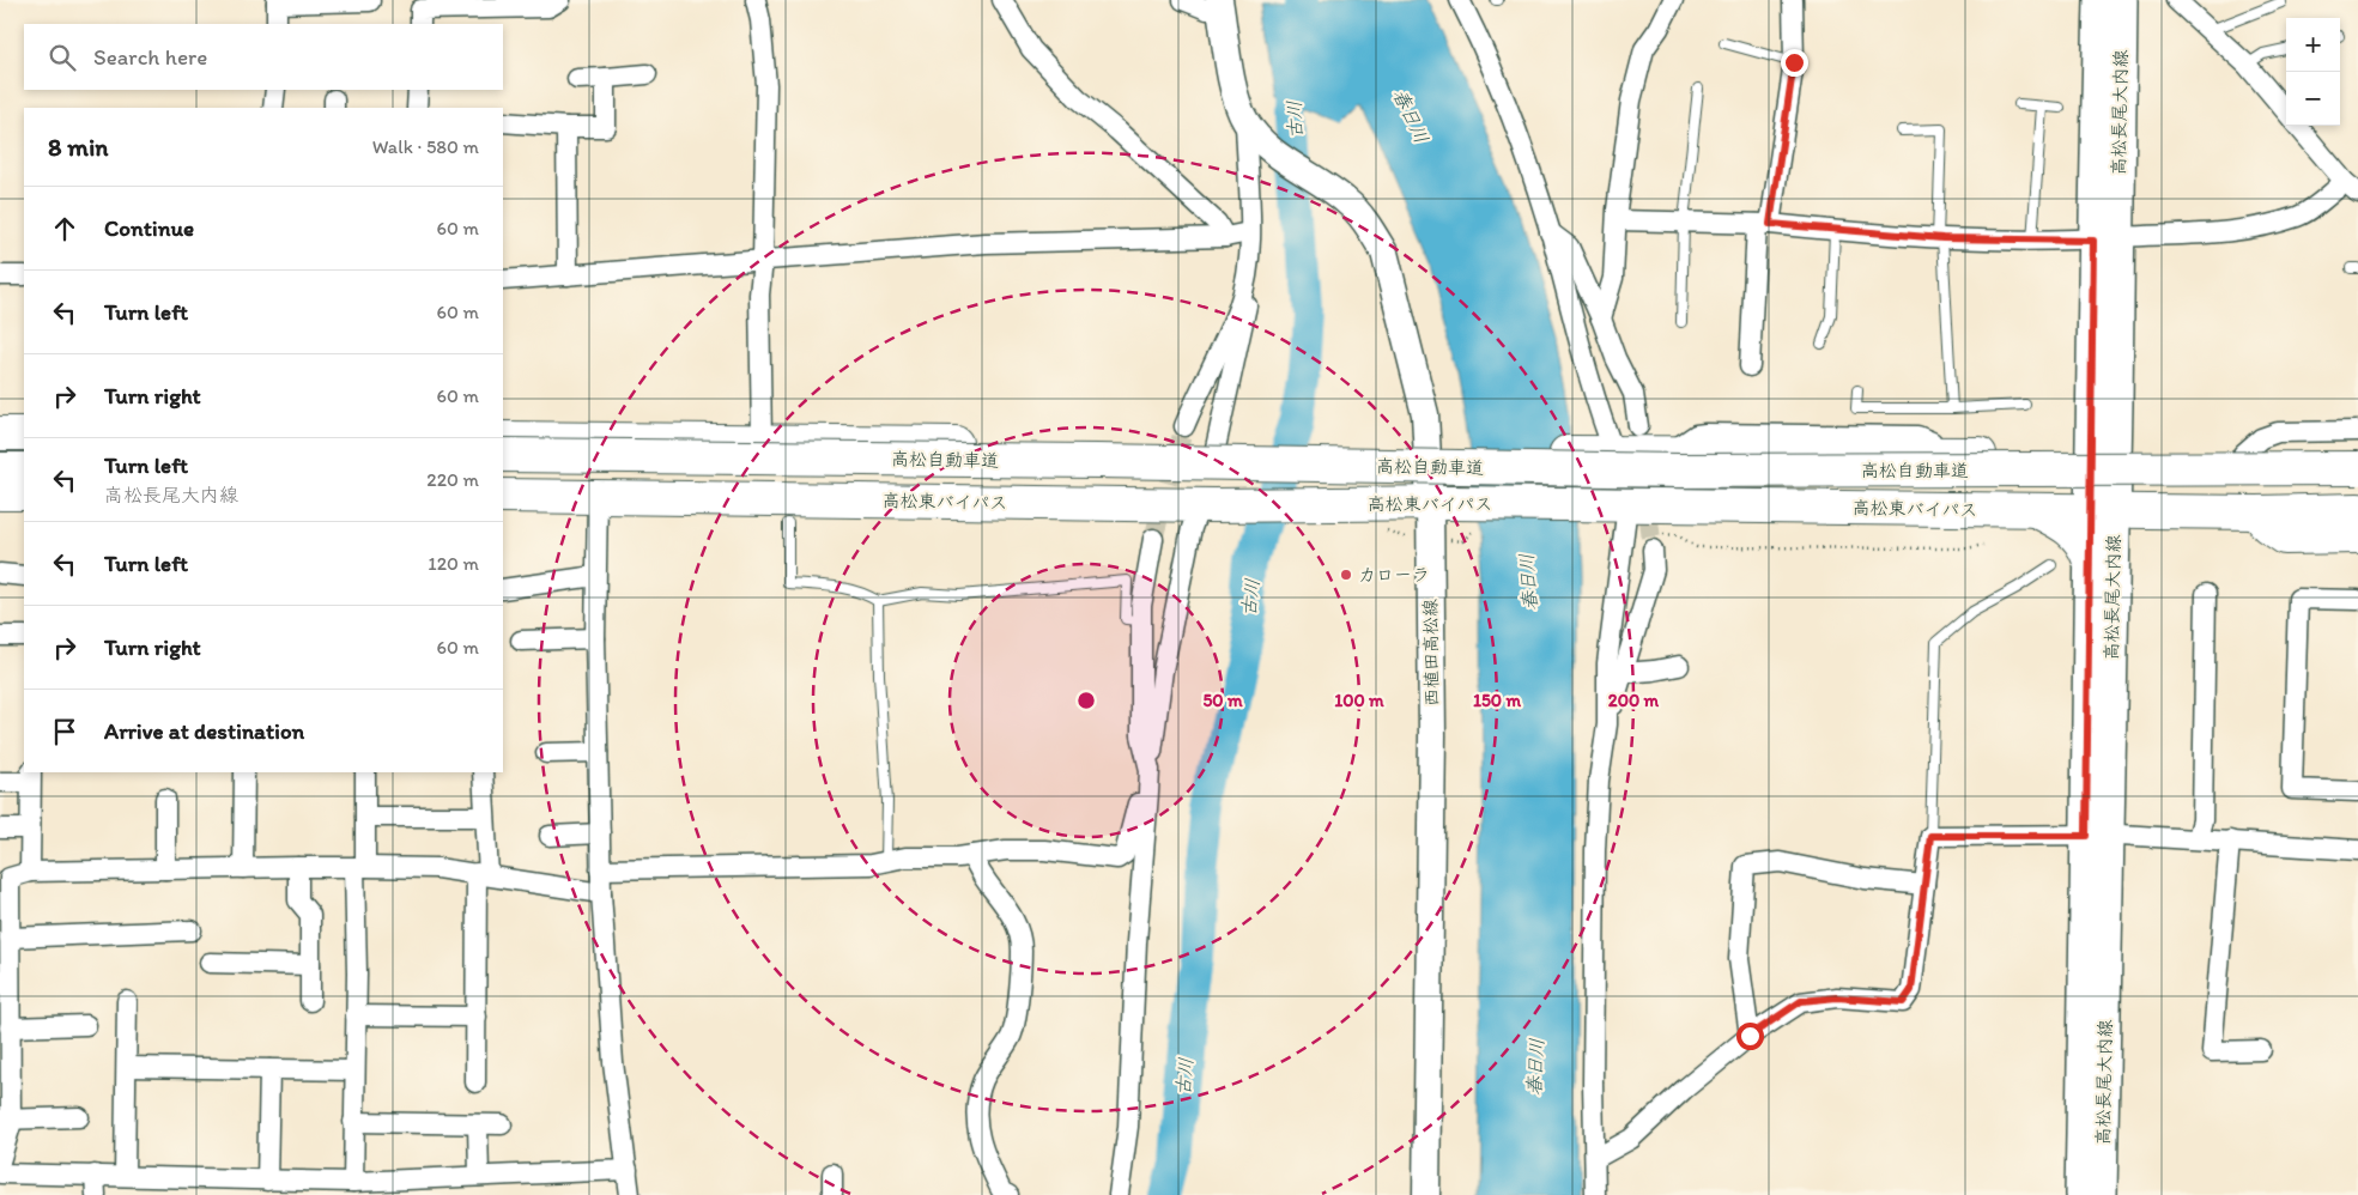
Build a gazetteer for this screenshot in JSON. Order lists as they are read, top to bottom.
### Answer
{
  "streets": {
    "highway": ["高松自動車道", "高松東バイパス"],
    "main road": ["高松長尾大内線", "西植田高松線"]
  },
  "crossings": [
    ["高松長尾大内線", "高松東バイパス"],
    ["高松東バイパス", "西植田高松線"]
  ],
  "water": ["春日川", "古川"],
  "places": ["カローラ"],
  "page": {
    "map_buttons": ["+", "−"],
    "search": "Search here",
    "heading": ["8 min", "Walk · 580 m"],
    "list": [
      ["Continue", "60 m"],
      ["Turn left", "60 m"],
      ["Turn right", "60 m"],
      ["Turn left", "高松長尾大内線", "220 m"],
      ["Turn left", "120 m"],
      ["Turn right", "60 m"],
      "Arrive at destination"
    ]
  },
  "rings": [
    "50 m",
    "100 m",
    "150 m",
    "200 m"
  ]
}
